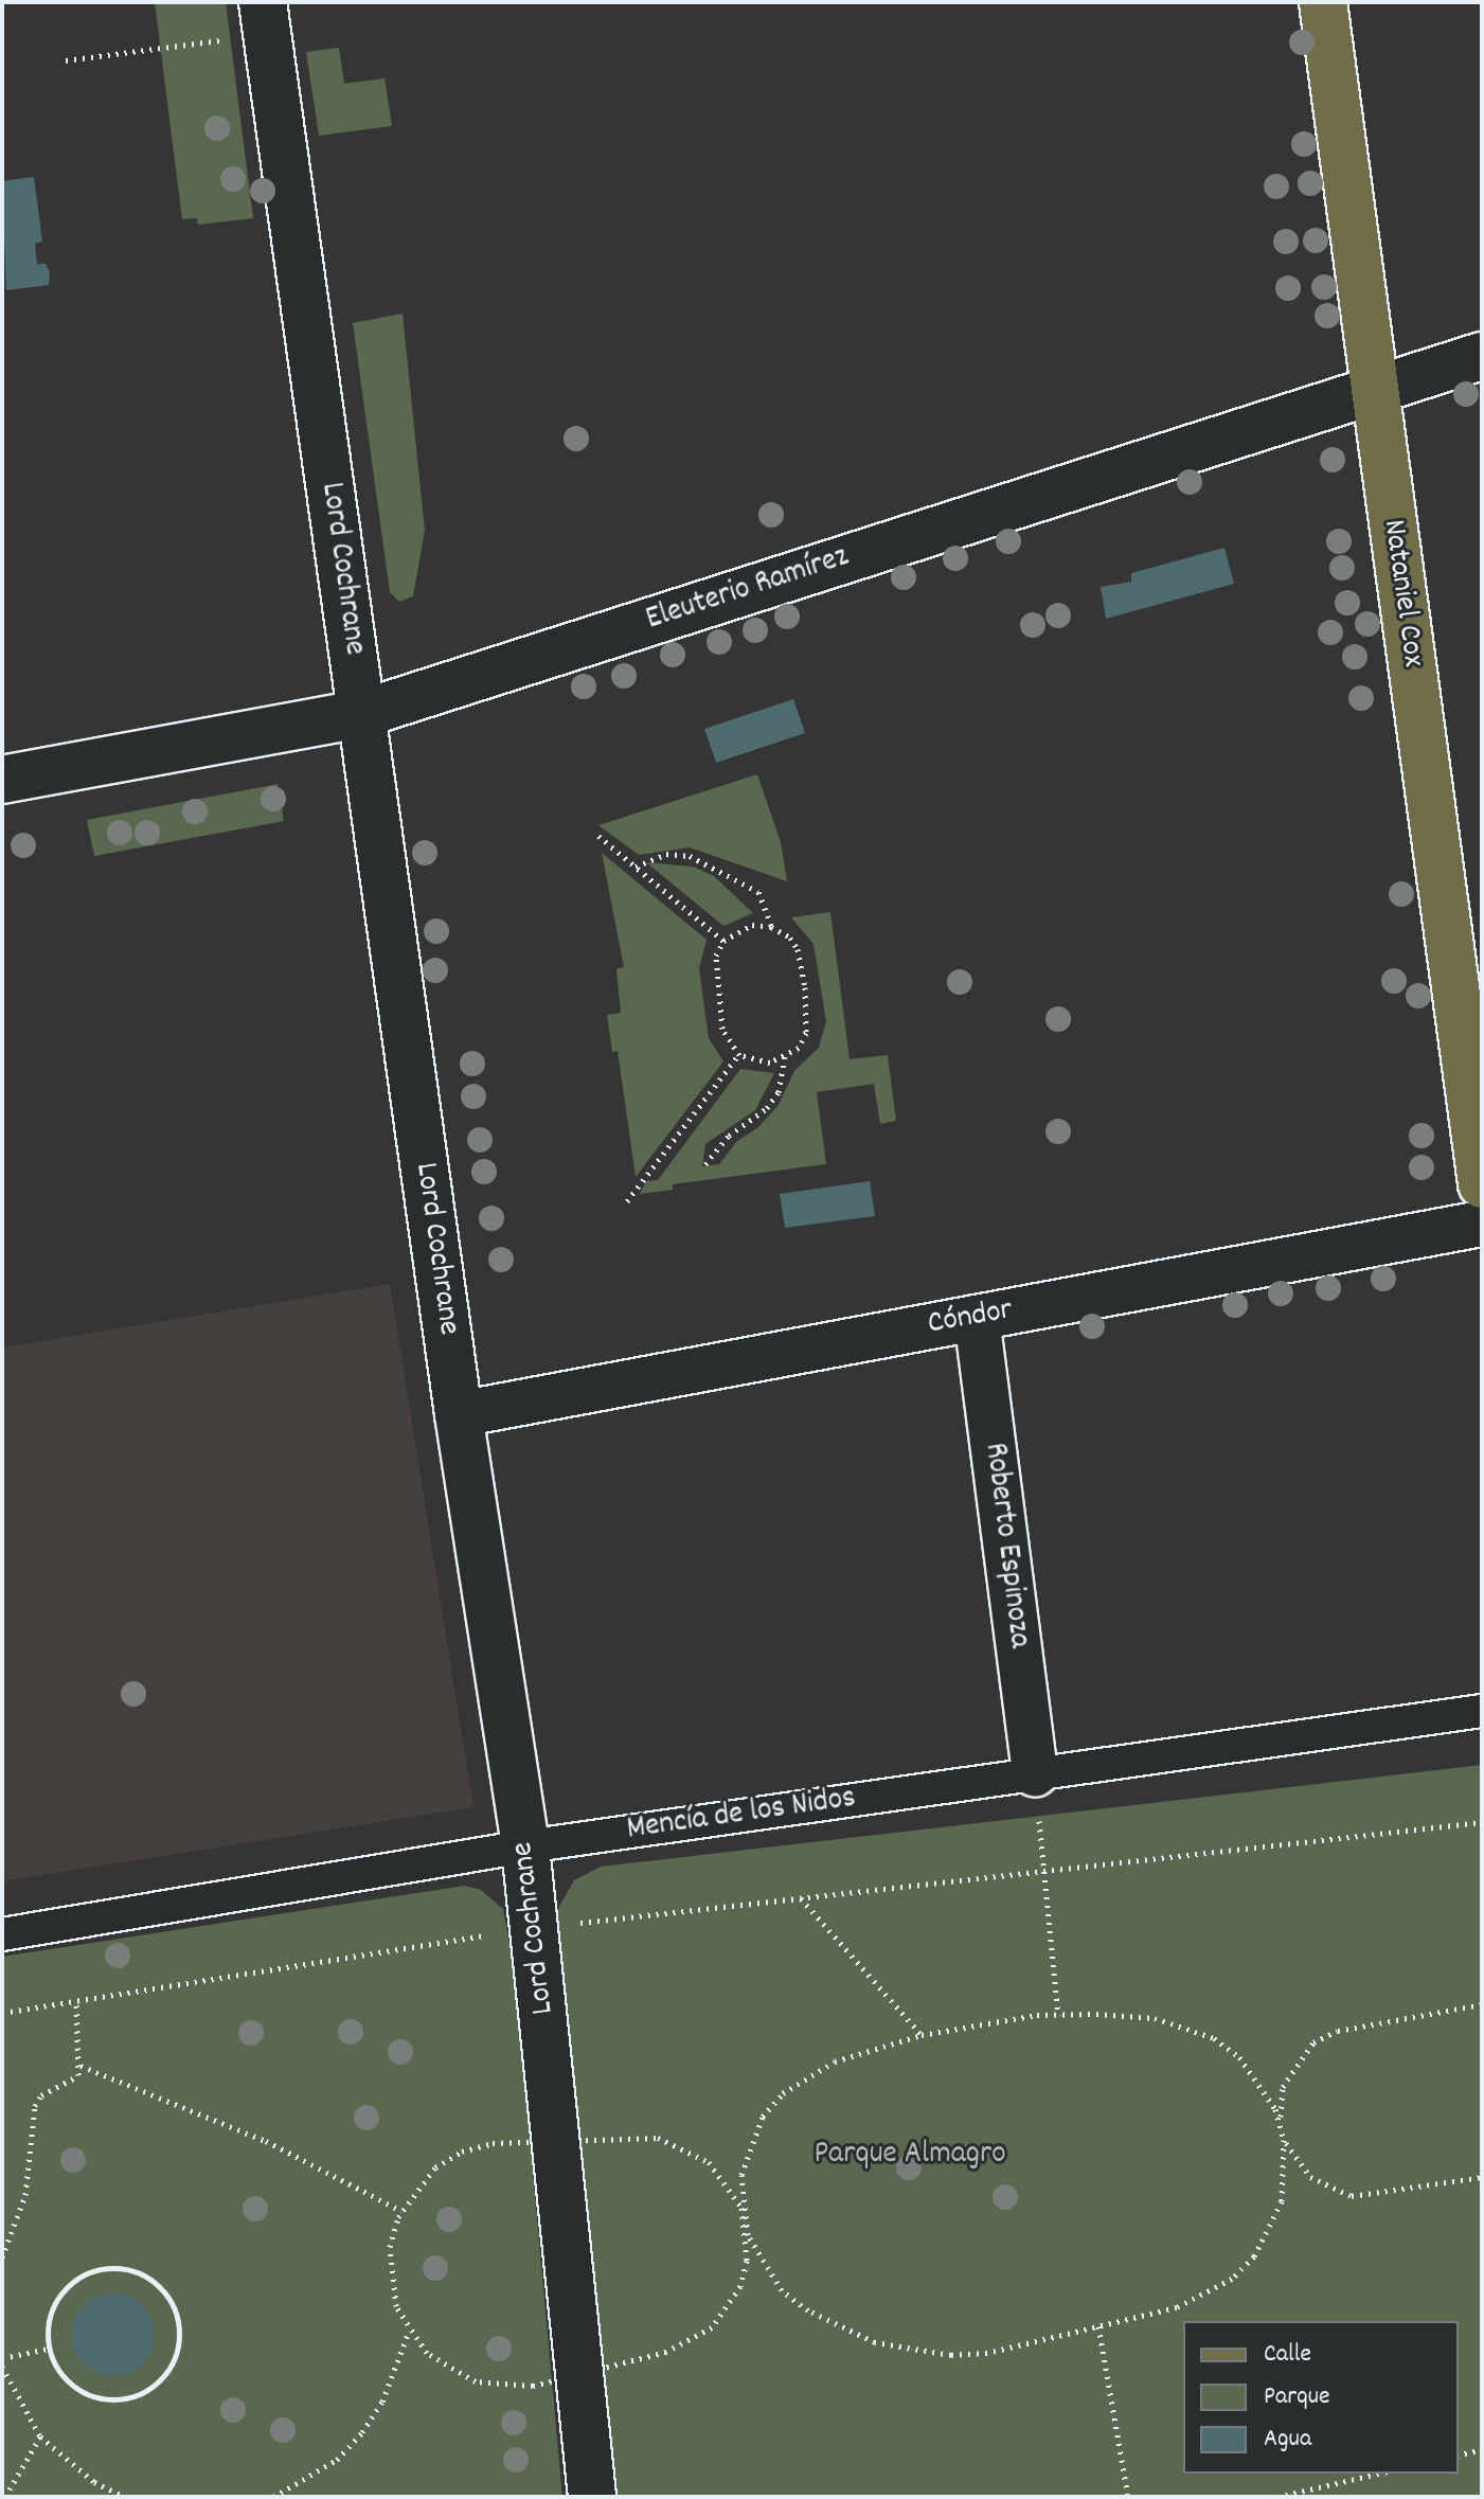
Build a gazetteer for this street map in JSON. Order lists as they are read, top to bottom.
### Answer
{
  "streets": {
    "main road": ["Nataniel Cox"],
    "street": [
      "Lord Cochrane",
      "Eleuterio Ramírez",
      "Cóndor",
      "Roberto Espinoza",
      "Mencía de los Nidos"
    ]
  },
  "crossings": [
    ["Lord Cochrane", "Eleuterio Ramírez"],
    ["Lord Cochrane", "Cóndor"],
    ["Lord Cochrane", "Mencía de los Nidos"],
    ["Eleuterio Ramírez", "Nataniel Cox"],
    ["Cóndor", "Roberto Espinoza"],
    ["Roberto Espinoza", "Mencía de los Nidos"]
  ],
  "parks": ["Parque Almagro"],
  "legend": ["Calle", "Parque", "Agua"]
}
